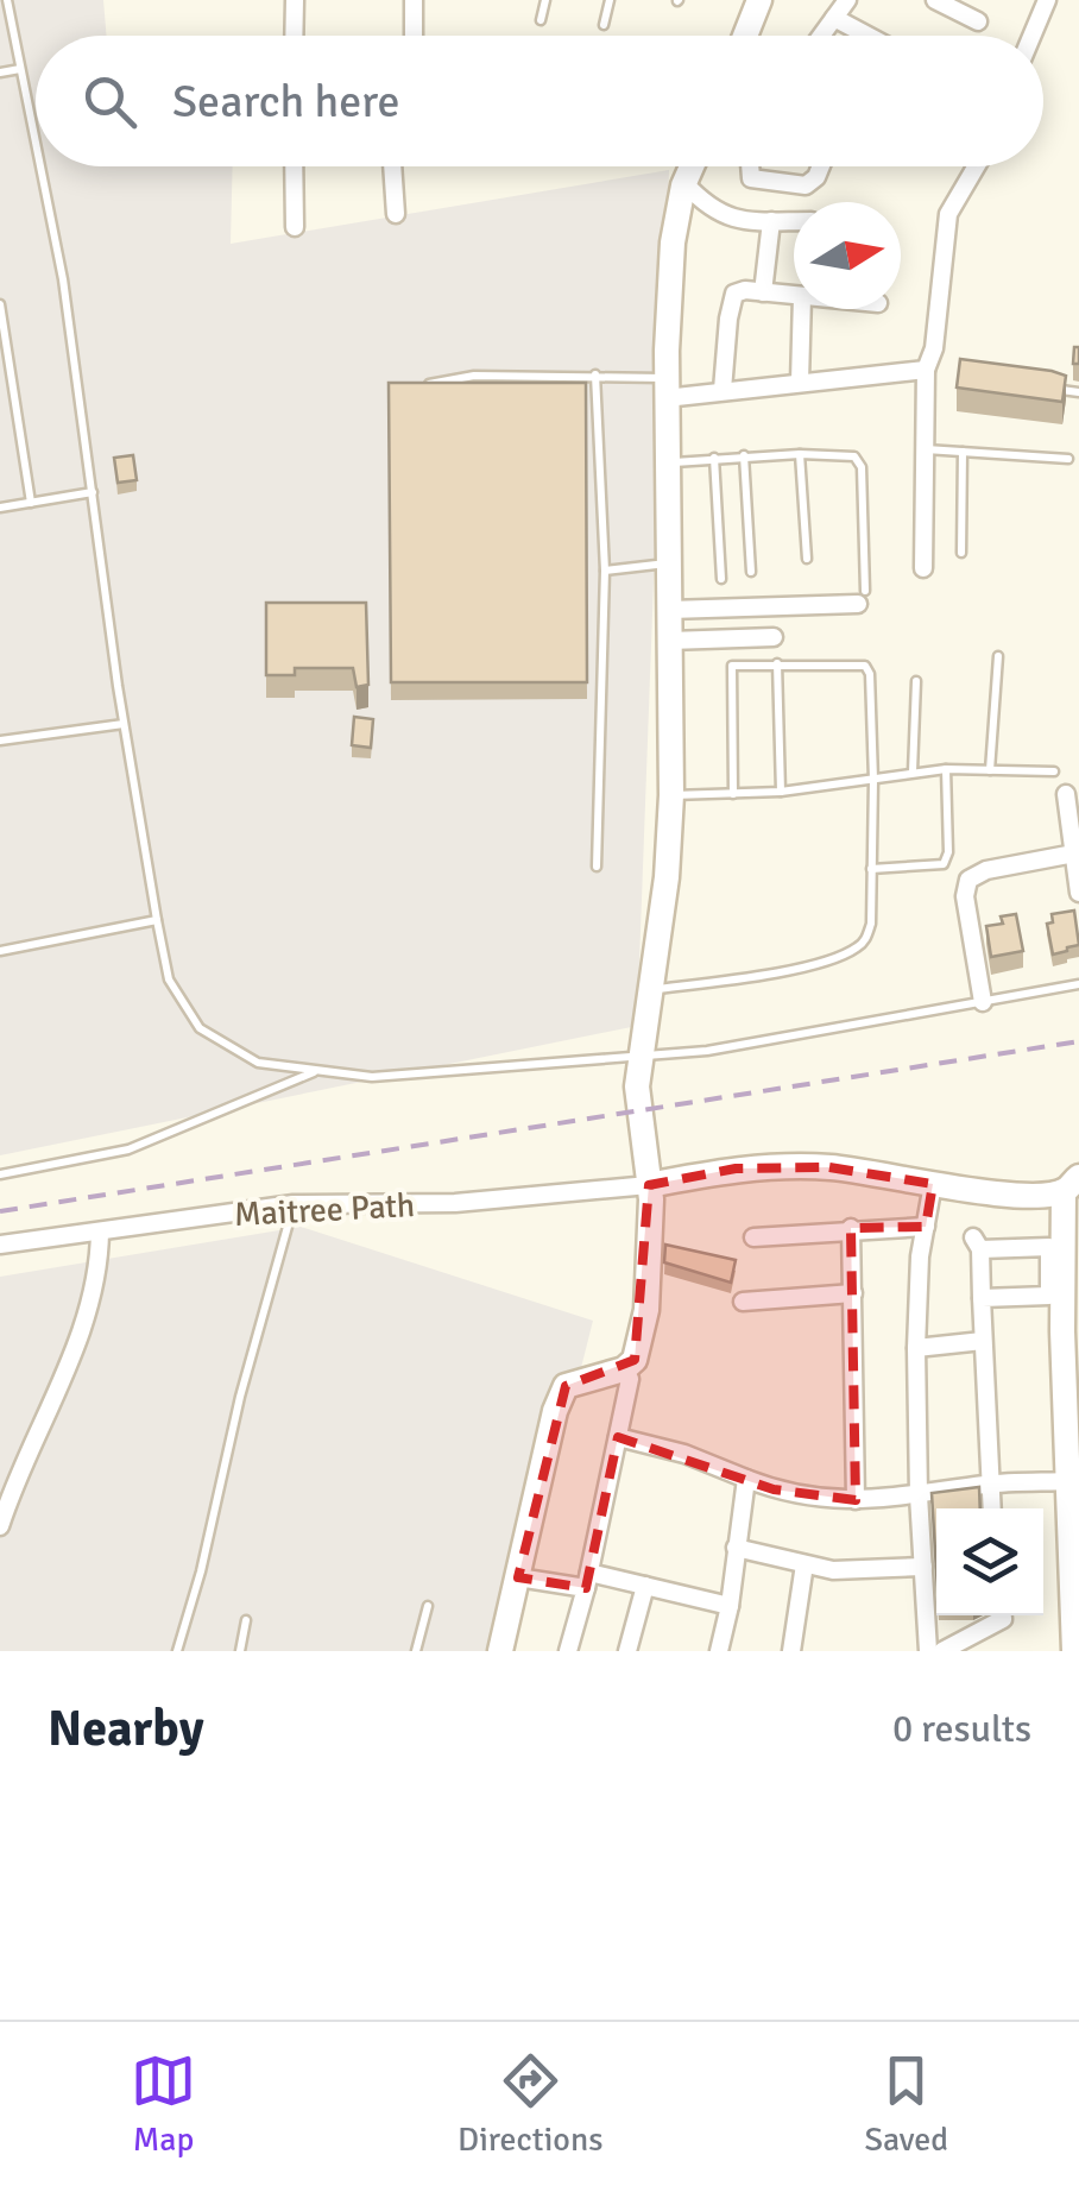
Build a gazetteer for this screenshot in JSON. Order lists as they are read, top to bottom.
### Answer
{
  "streets": {
    "street": ["Maitree Path"]
  },
  "north": "right",
  "page": {
    "search": "Search here",
    "heading": ["Nearby", "0 results"],
    "nav": ["Map", "Directions", "Saved"]
  }
}
